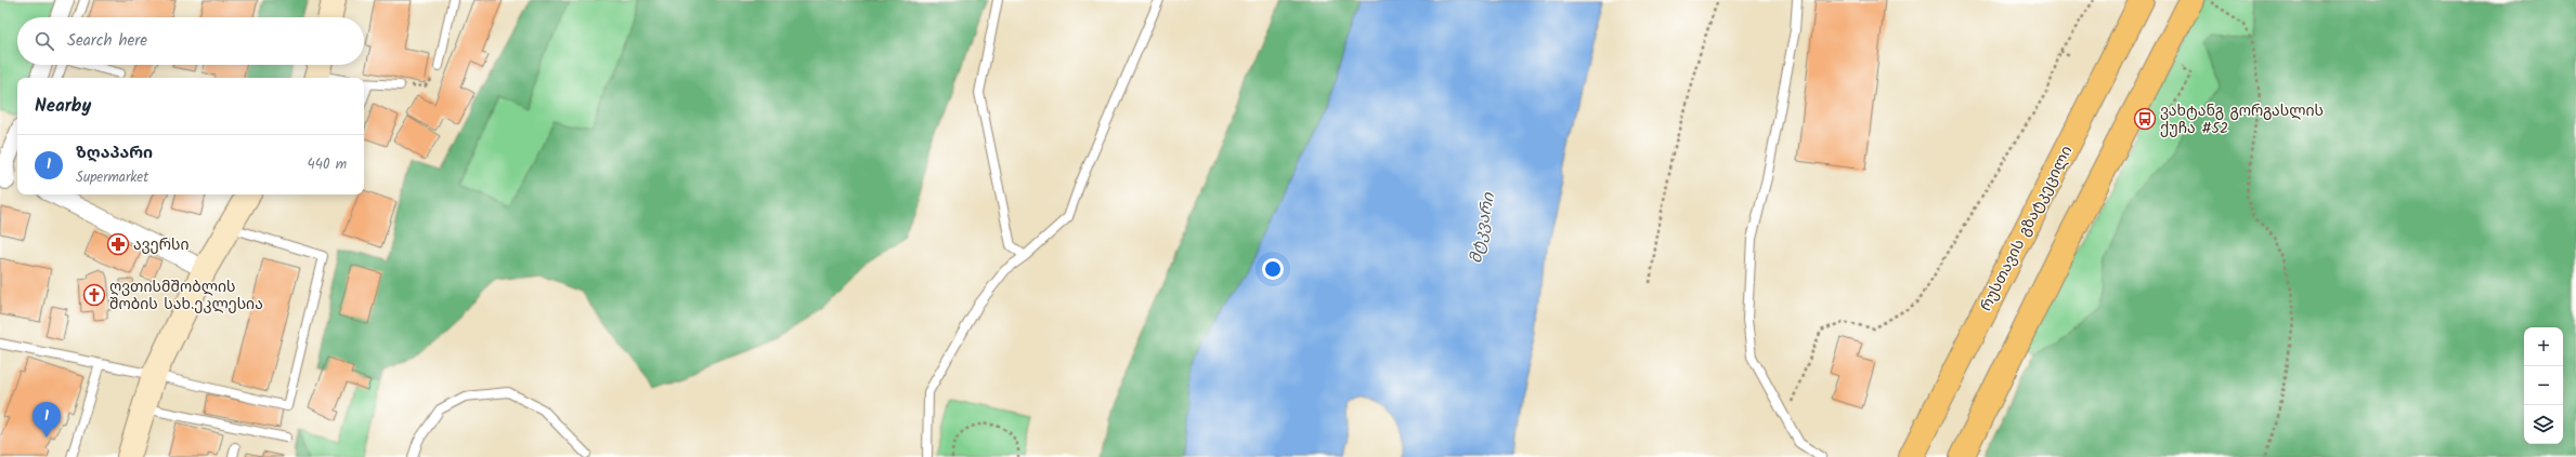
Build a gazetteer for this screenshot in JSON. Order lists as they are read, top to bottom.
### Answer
{
  "streets": {
    "highway": ["რუსთავის გზატკეცილი"]
  },
  "water": ["მტკვარი"],
  "places": {
    "bus stop": ["ვახტანგ გორგასლის ქუჩა #52"],
    "pharmacy": ["ავერსი"],
    "church": ["ღვთისმშობლის შობის სახ.ეკლესია"]
  },
  "page": {
    "search": "Search here",
    "heading": "Nearby",
    "list": [
      {
        "mark": "1",
        "name": "ზღაპარი",
        "note": "Supermarket",
        "value": "440 m"
      }
    ],
    "map_buttons": ["+", "−"],
    "pins": "1"
  }
}
